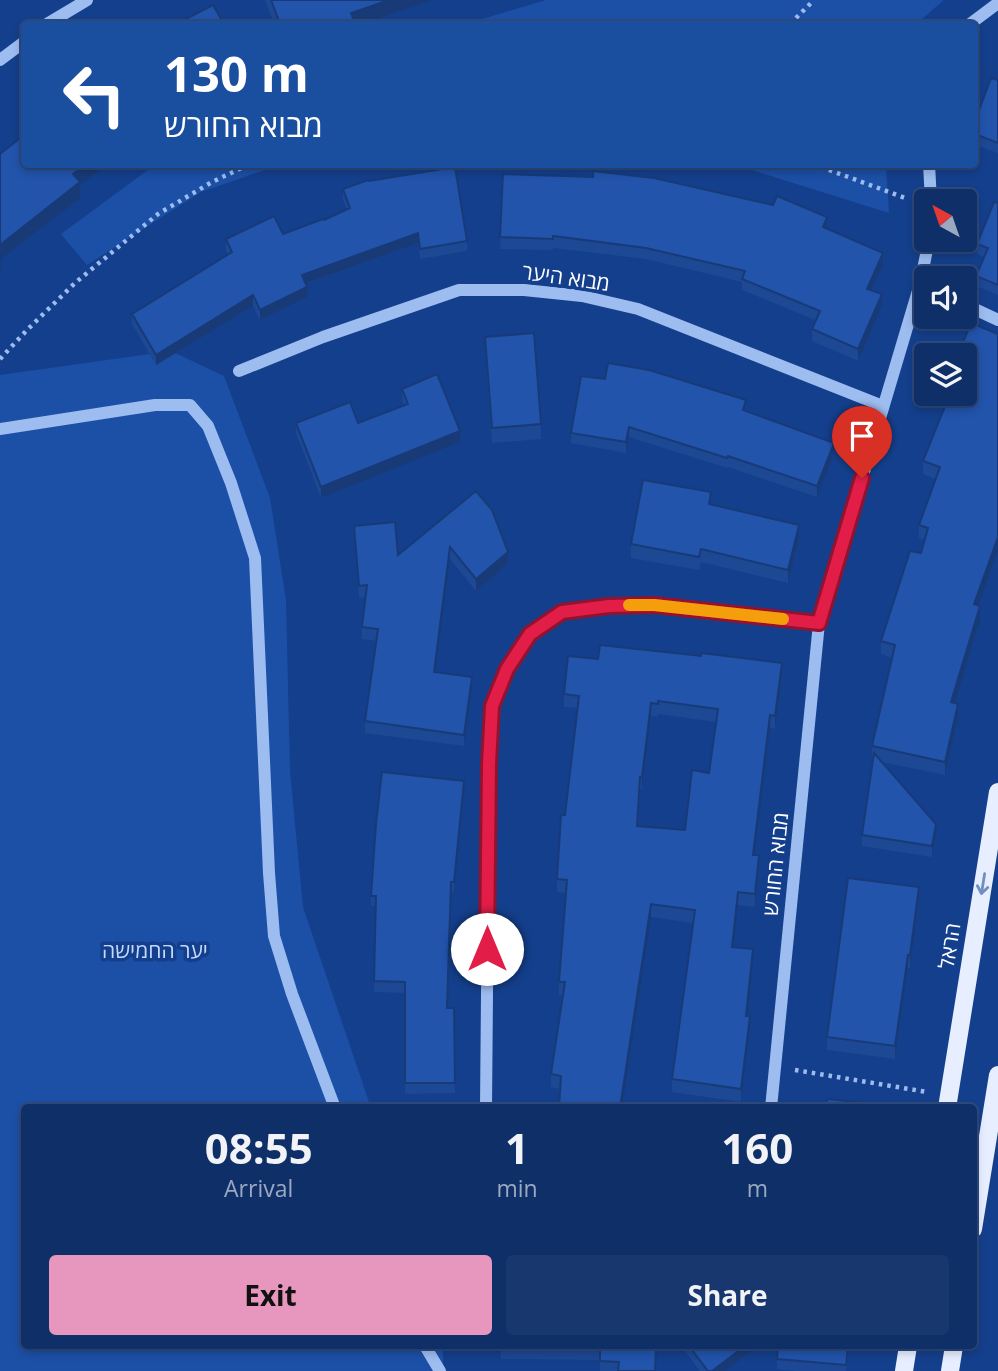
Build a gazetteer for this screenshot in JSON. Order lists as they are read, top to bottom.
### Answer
{
  "streets": {
    "main road": ["הראל"],
    "street": ["מבוא היער", "מבוא החורש"]
  },
  "crossings": [
    ["מבוא היער", "מבוא החורש"]
  ],
  "one_way": ["הראל"],
  "parks": ["יער החמישה"],
  "north": "top left",
  "page": {
    "turn": ["130 m", "מבוא החורש"],
    "eta": [
      "08:55",
      "Arrival",
      "1",
      "min",
      "160",
      "m"
    ],
    "buttons": ["Exit", "Share"]
  }
}
